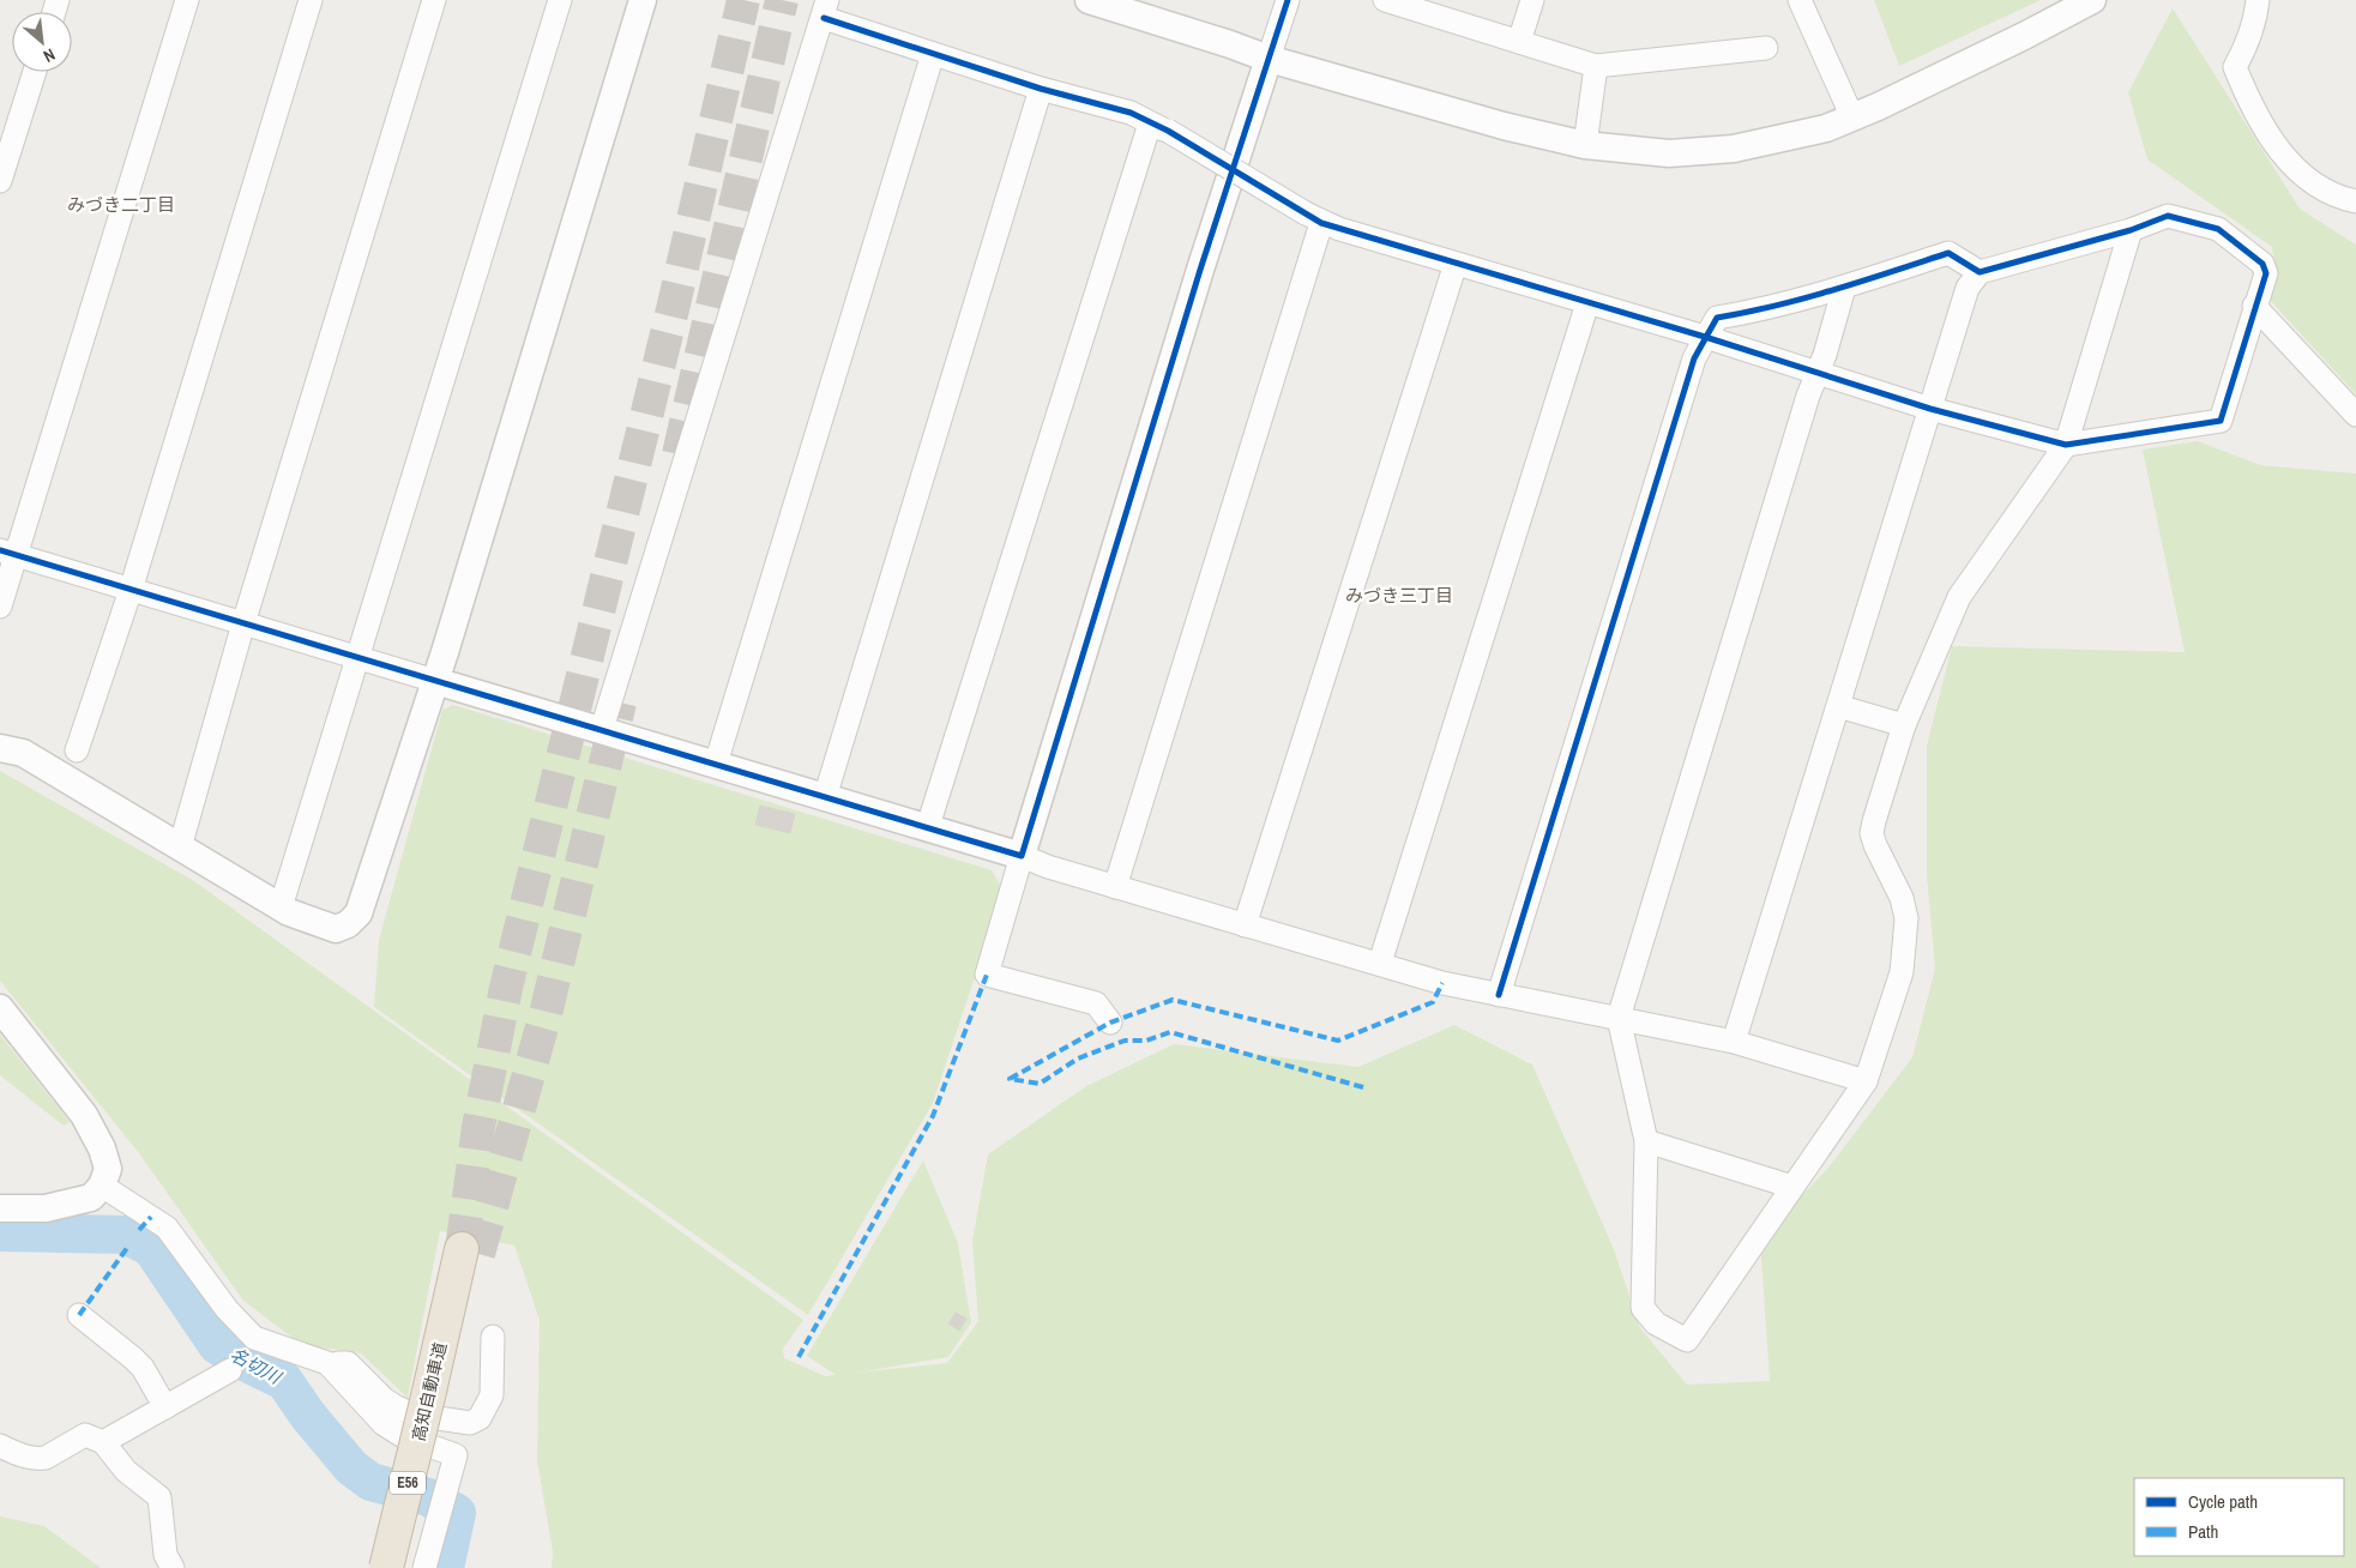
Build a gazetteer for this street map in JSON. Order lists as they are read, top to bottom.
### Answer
{
  "streets": {
    "highway": ["高知自動車道", "E56"]
  },
  "districts": ["みづき二丁目", "みづき三丁目"],
  "water": ["名切川"],
  "legend": ["Cycle path", "Path"],
  "north": "bottom right"
}
